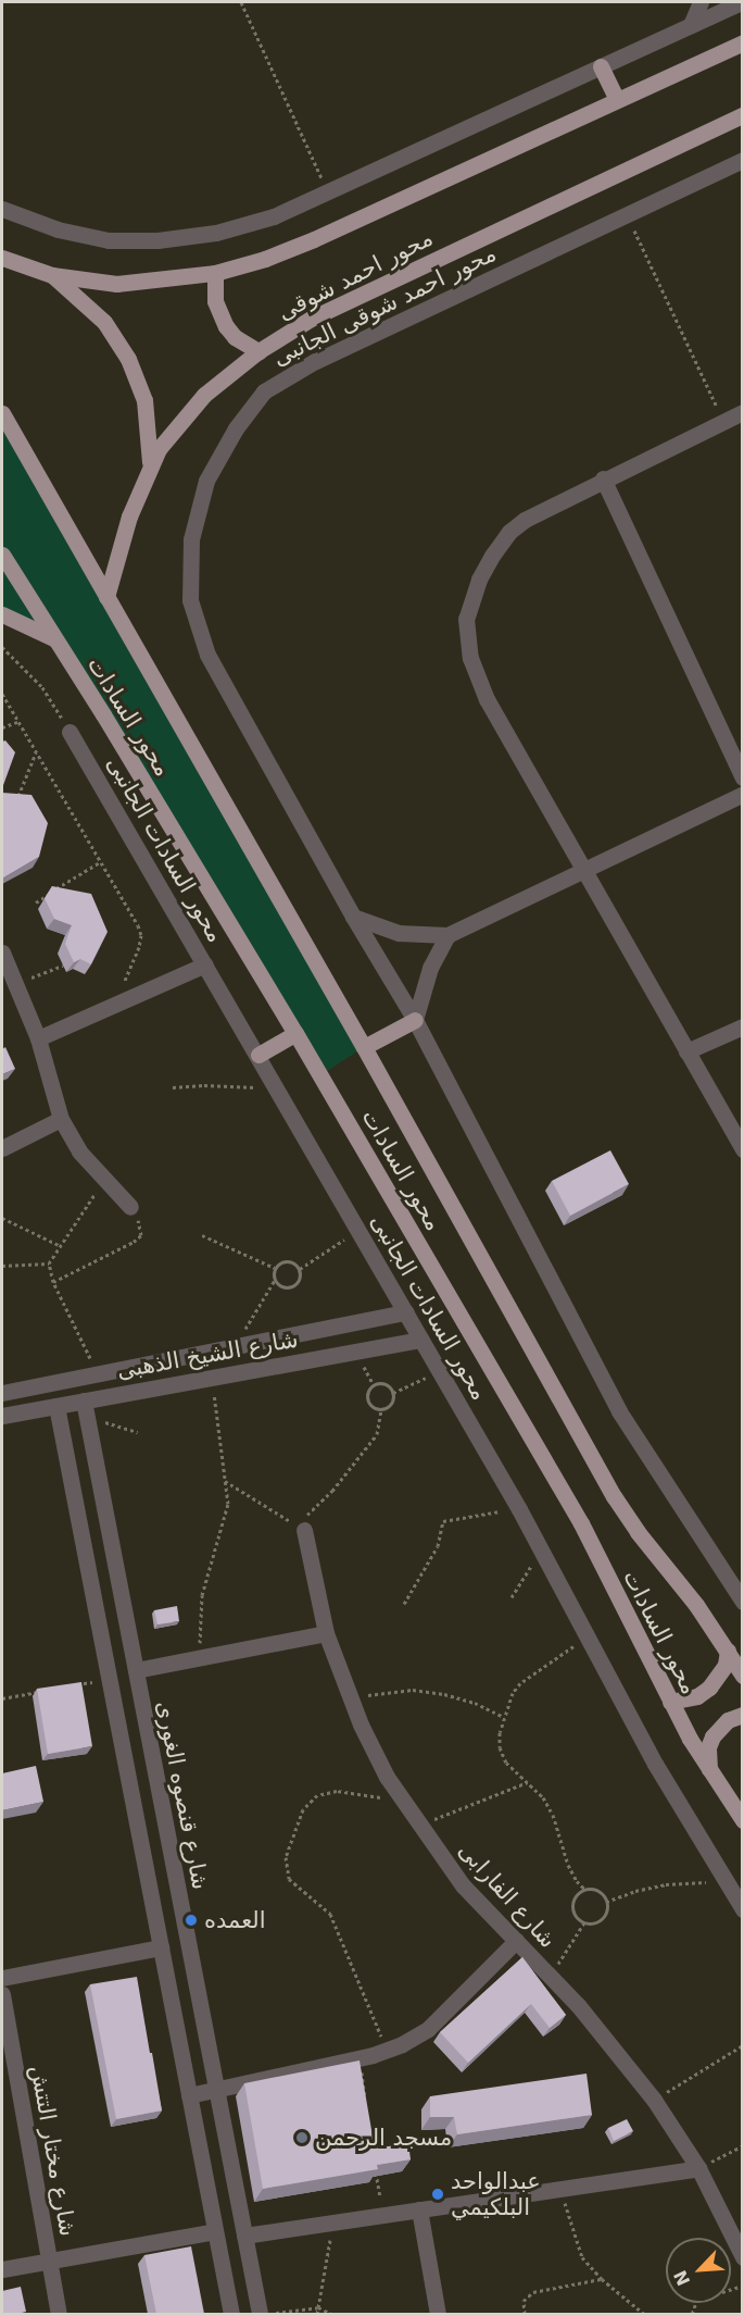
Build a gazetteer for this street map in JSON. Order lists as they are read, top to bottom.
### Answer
{
  "streets": {
    "main road": ["محور احمد شوقى", "محور السادات"],
    "street": [
      "محور احمد شوقى الجانبى",
      "محور السادات الجانبى",
      "شارع الشيخ الذهبى",
      "شارع قنصوه الغورى",
      "شارع الفارابى",
      "شارع مختار التتش"
    ]
  },
  "crossings": [
    ["محور احمد شوقى", "محور السادات"],
    ["محور السادات الجانبى", "شارع الشيخ الذهبى"],
    ["شارع الشيخ الذهبى", "شارع قنصوه الغورى"]
  ],
  "places": ["العمده", "مسجد الرحمن", "عبدالواحد البلكيمي"],
  "north": "bottom left"
}
